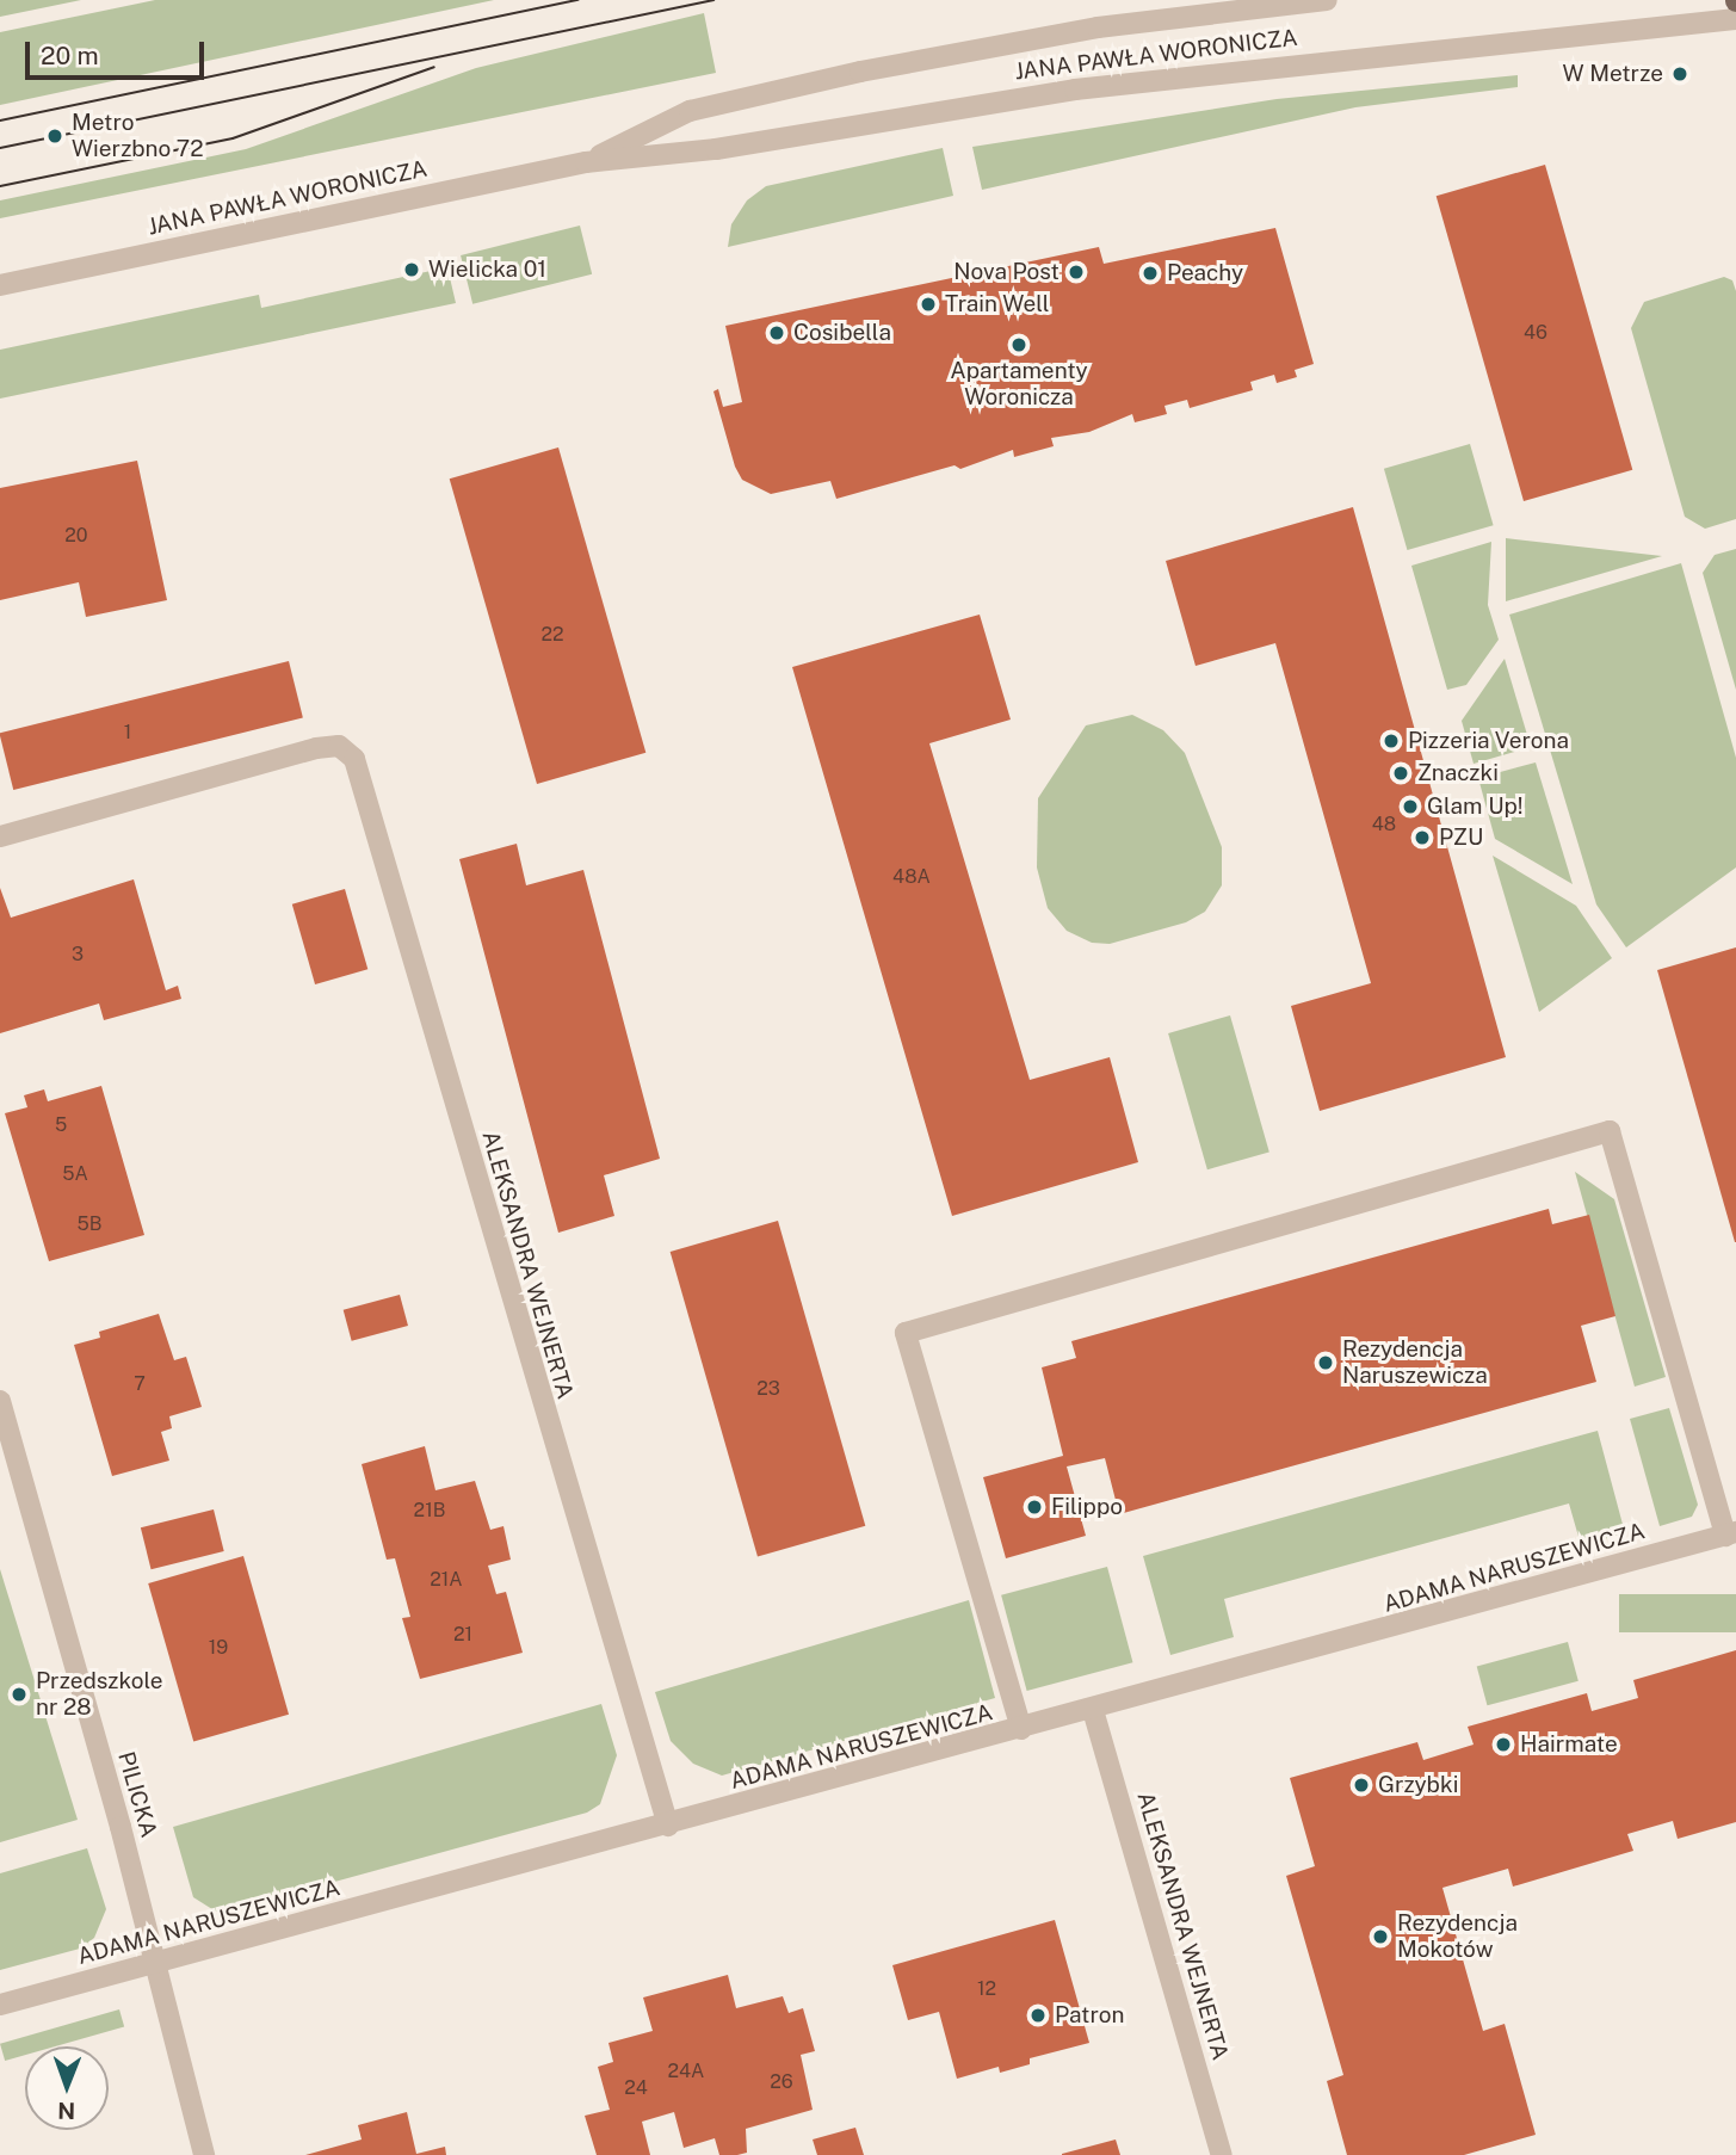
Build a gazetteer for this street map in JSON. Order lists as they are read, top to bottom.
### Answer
{
  "streets": {
    "street": [
      "JANA PAWŁA WORONICZA",
      "ALEKSANDRA WEJNERTA",
      "ADAMA NARUSZEWICZA",
      "PILICKA"
    ]
  },
  "crossings": [
    ["ALEKSANDRA WEJNERTA", "ADAMA NARUSZEWICZA"],
    ["ADAMA NARUSZEWICZA", "PILICKA"]
  ],
  "places": [
    "W Metrze",
    "Metro Wierzbno 72",
    "Wielicka 01",
    "Nova Post",
    "Peachy",
    "Train Well",
    "Cosibella",
    "Apartamenty Woronicza",
    "Pizzeria Verona",
    "Znaczki",
    "Glam Up!",
    "PZU",
    "Rezydencja Naruszewicza",
    "Filippo",
    "Przedszkole nr 28",
    "Hairmate",
    "Grzybki",
    "Rezydencja Mokotów",
    "Patron"
  ],
  "house_numbers": [
    "46",
    "20",
    "22",
    "1",
    "48",
    "48A",
    "3",
    "5",
    "5A",
    "5B",
    "7",
    "23",
    "21B",
    "21A",
    "21",
    "19",
    "12",
    "24A",
    "26",
    "24"
  ],
  "scale_bar": "20 m",
  "north": "bottom"
}
